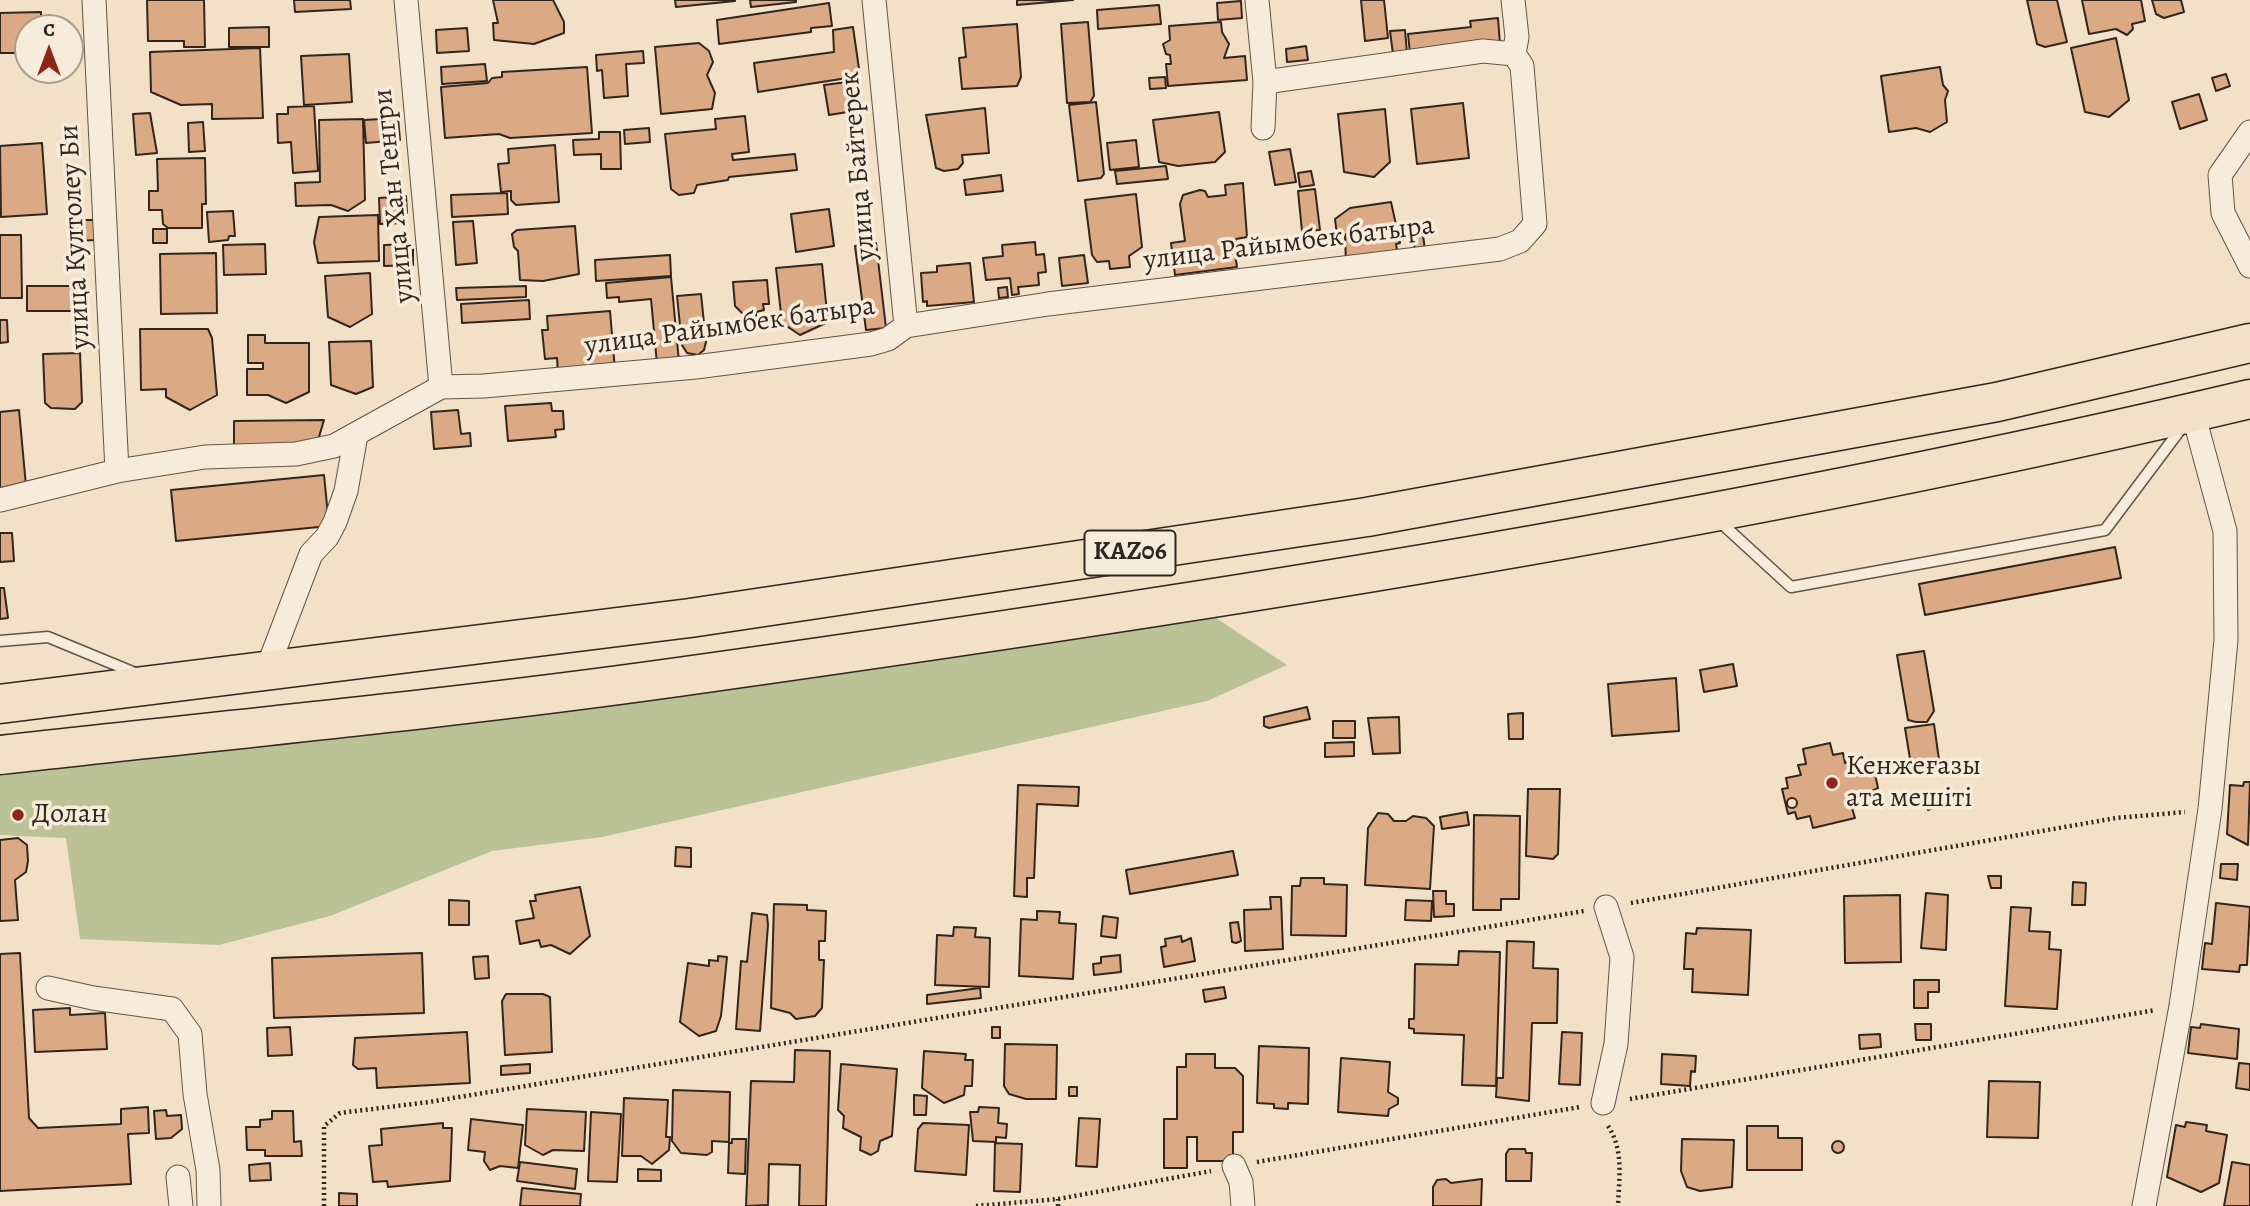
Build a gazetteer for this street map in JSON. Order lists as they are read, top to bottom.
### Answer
{
  "streets": {
    "highway": ["KАZ06"],
    "street": [
      "улица Байтерек",
      "улица Хан Тенгри",
      "улица Култолеу Би",
      "улица Райымбек батыра"
    ]
  },
  "crossings": [
    ["улица Байтерек", "улица Райымбек батыра"],
    ["улица Хан Тенгри", "улица Райымбек батыра"],
    ["улица Култолеу Би", "улица Райымбек батыра"]
  ],
  "places": ["Кенжеғазы ата мешіті", "Долан"],
  "north": "top"
}
